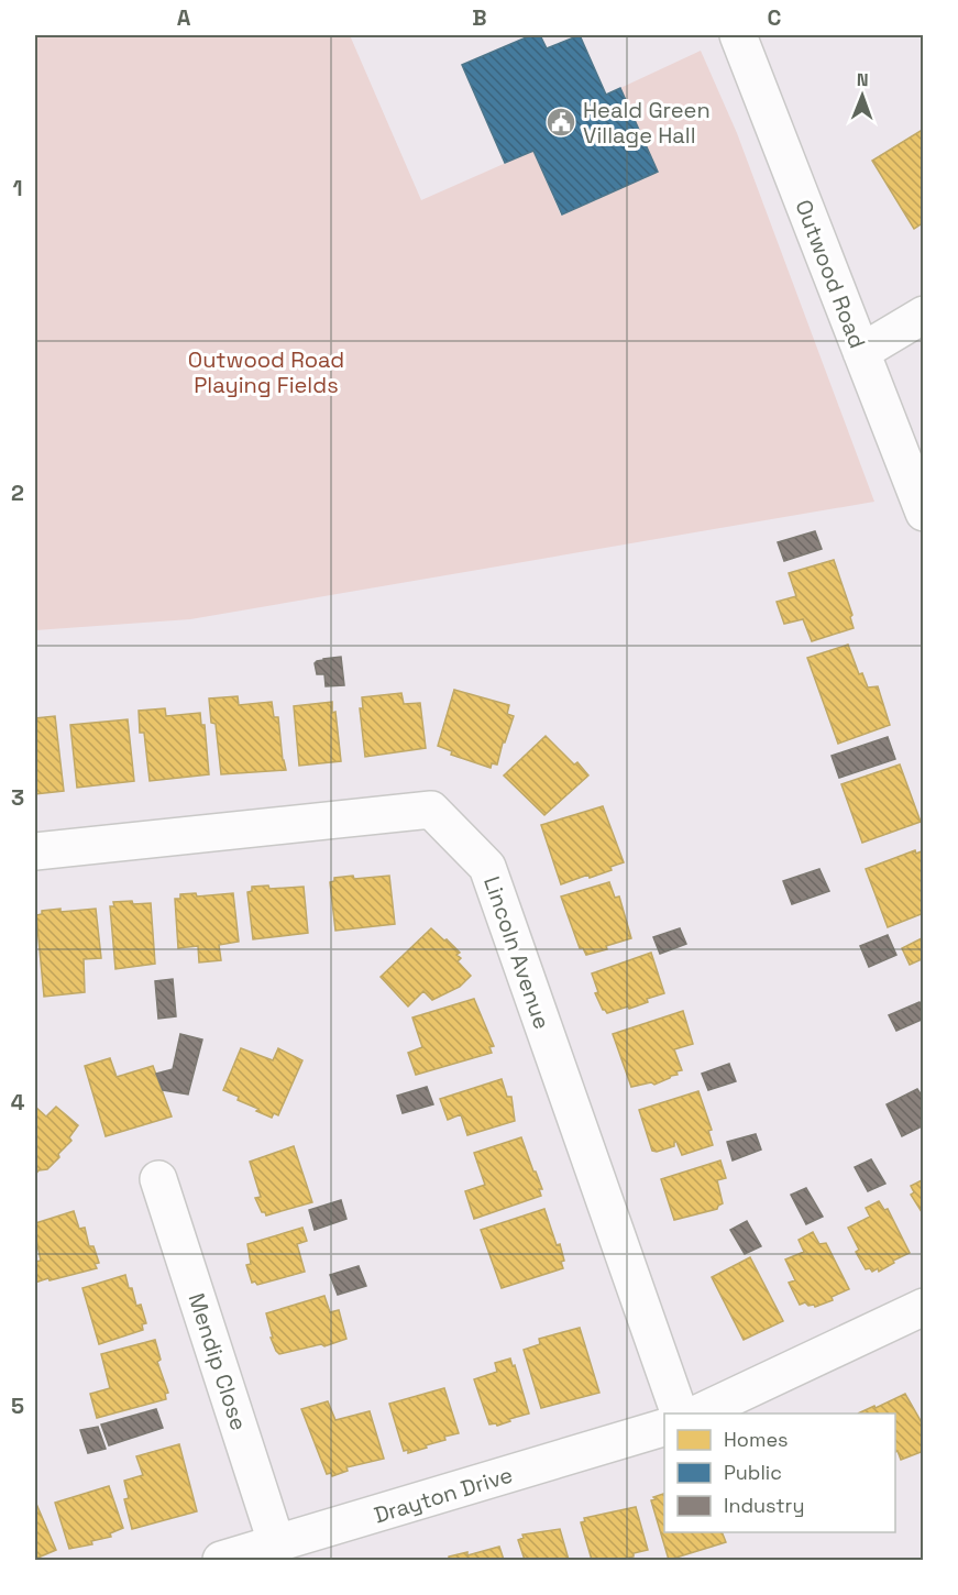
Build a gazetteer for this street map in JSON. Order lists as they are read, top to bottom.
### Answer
{
  "streets": {
    "street": [
      "Outwood Road",
      "Lincoln Avenue",
      "Mendip Close",
      "Drayton Drive"
    ]
  },
  "crossings": [
    ["Mendip Close", "Drayton Drive"]
  ],
  "parks": ["Outwood Road Playing Fields"],
  "places": {
    "public building": ["Heald Green Village Hall"]
  },
  "legend": ["Homes", "Public", "Industry"],
  "north": "top",
  "grid": {
    "columns": ["A", "B", "C"],
    "rows": [
      "1",
      "2",
      "3",
      "4",
      "5"
    ]
  }
}
